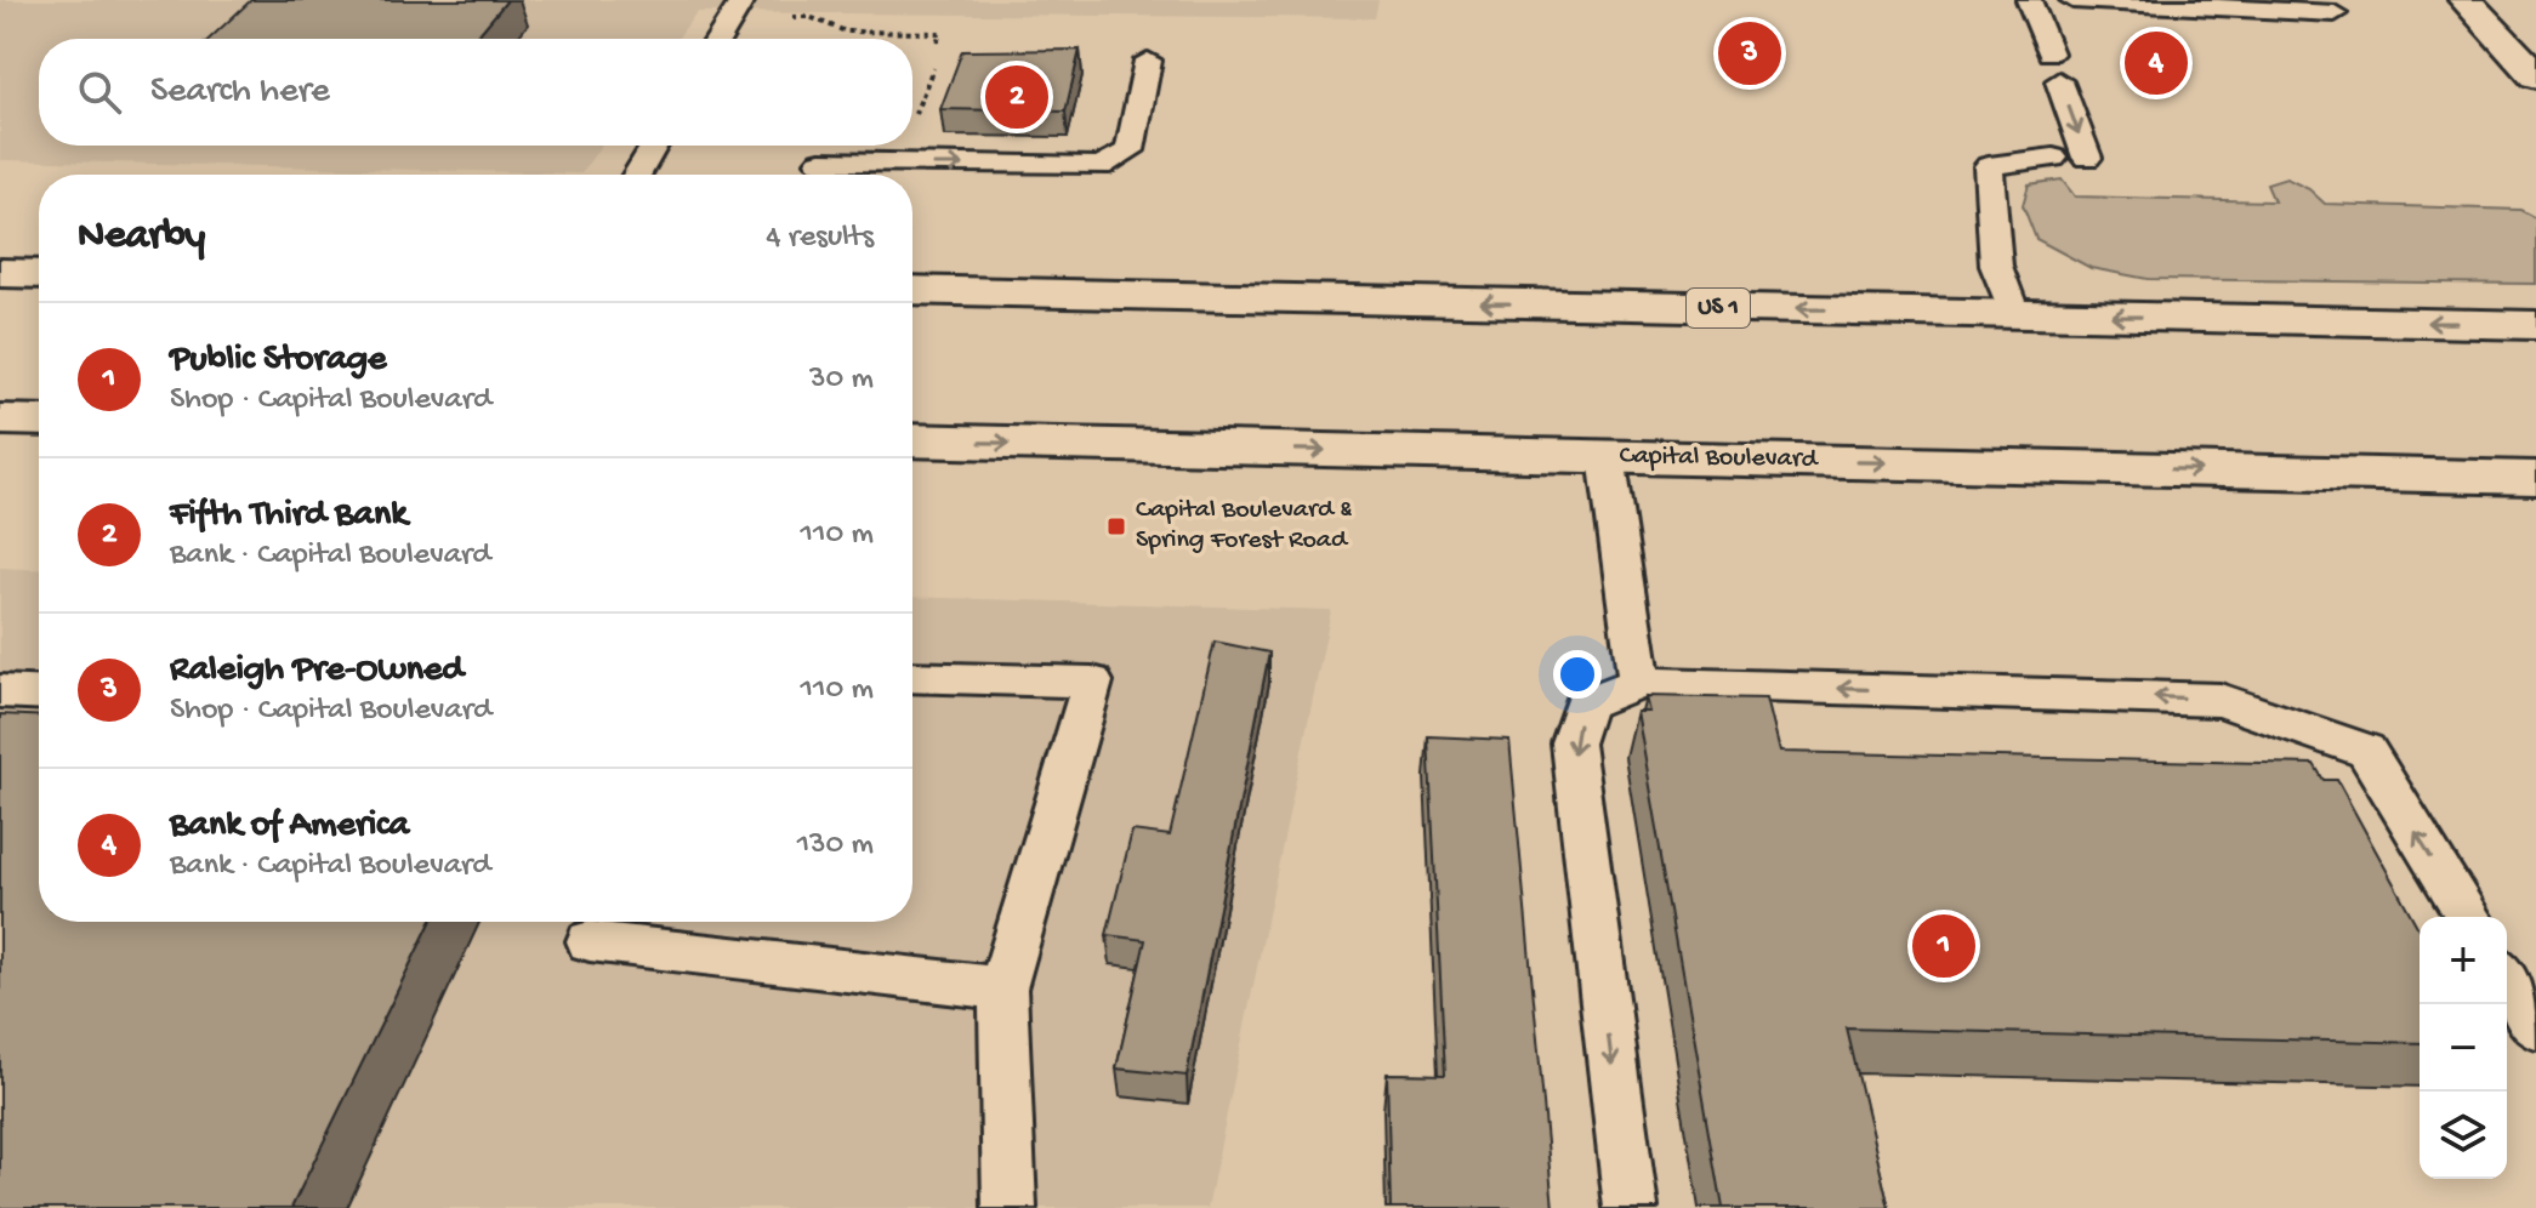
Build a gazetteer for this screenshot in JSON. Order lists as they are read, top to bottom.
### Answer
{
  "streets": {
    "main road": ["US 1", "Capital Boulevard"]
  },
  "places": {
    "transit": ["Capital Boulevard & Spring Forest Road"]
  },
  "page": {
    "pins": [
      "3",
      "4",
      "2",
      "1"
    ],
    "search": "Search here",
    "heading": ["Nearby", "4 results"],
    "list": [
      {
        "mark": "1",
        "name": "Public Storage",
        "note": "Shop · Capital Boulevard",
        "value": "30 m"
      },
      {
        "mark": "2",
        "name": "Fifth Third Bank",
        "note": "Bank · Capital Boulevard",
        "value": "110 m"
      },
      {
        "mark": "3",
        "name": "Raleigh Pre-Owned",
        "note": "Shop · Capital Boulevard",
        "value": "110 m"
      },
      {
        "mark": "4",
        "name": "Bank of America",
        "note": "Bank · Capital Boulevard",
        "value": "130 m"
      }
    ],
    "map_buttons": ["+", "−"]
  }
}
